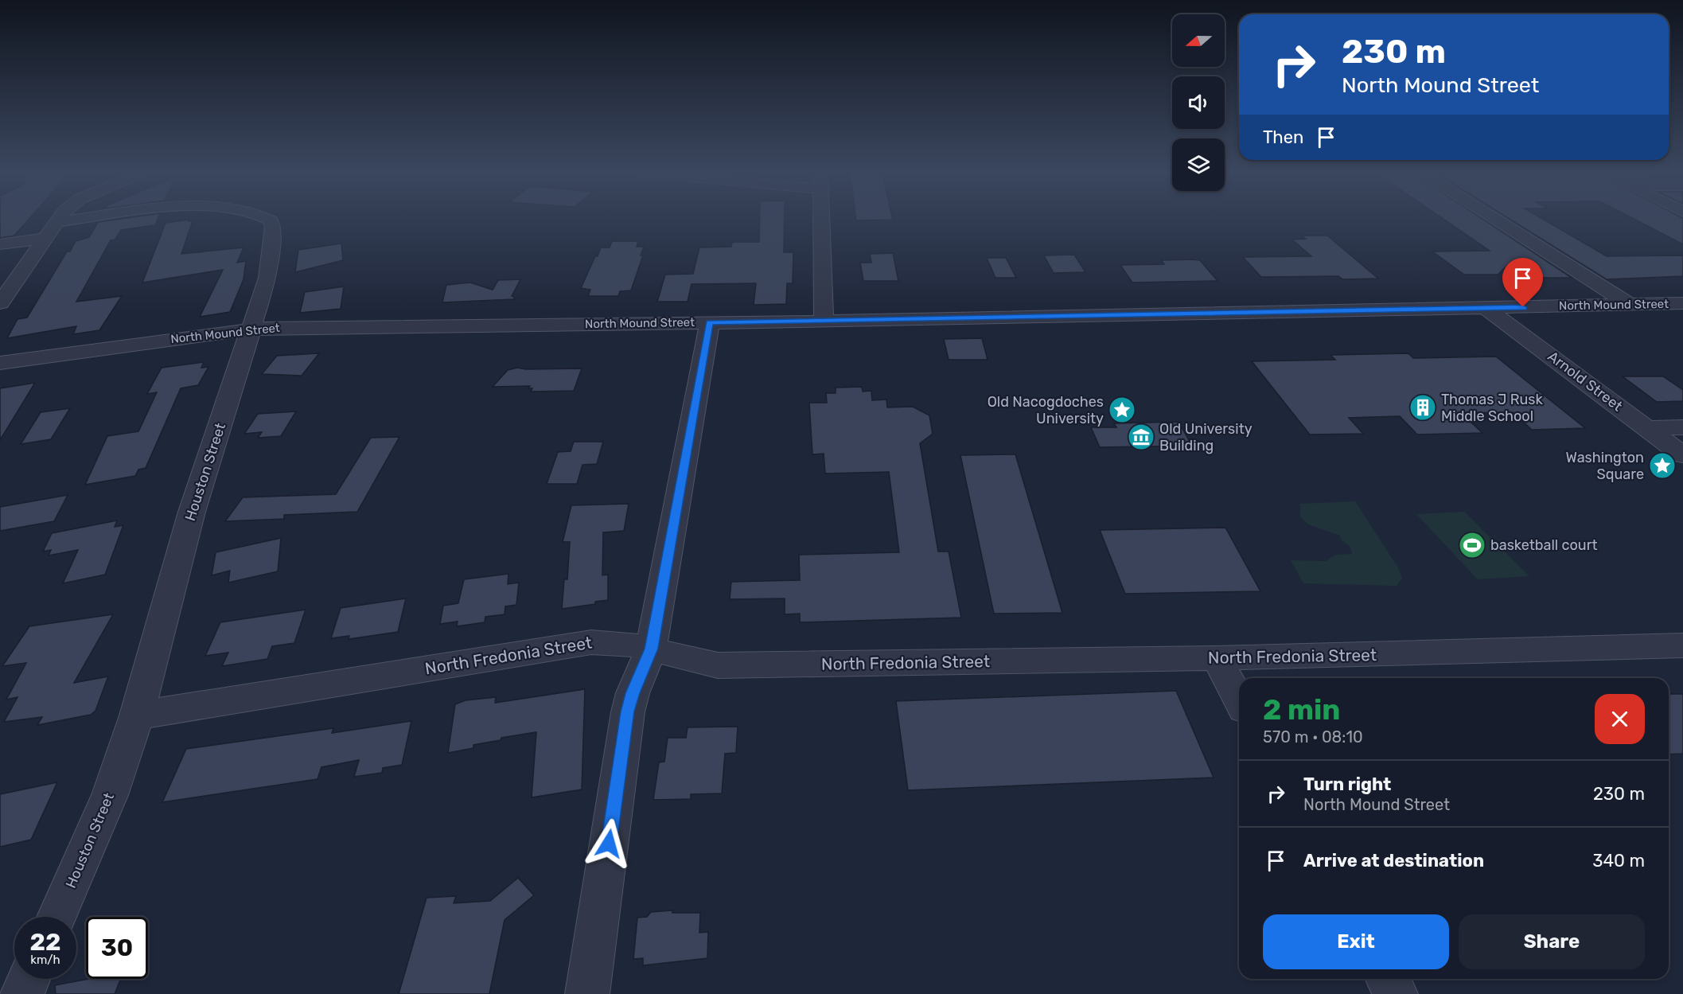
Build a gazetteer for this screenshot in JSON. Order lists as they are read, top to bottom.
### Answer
{
  "streets": {
    "street": [
      "North Mound Street",
      "Arnold Street",
      "Houston Street",
      "North Fredonia Street"
    ]
  },
  "crossings": [
    ["North Mound Street", "Arnold Street"],
    ["North Mound Street", "Houston Street"],
    ["Houston Street", "North Fredonia Street"]
  ],
  "places": {
    "building": ["Thomas J Rusk Middle School"],
    "place": ["Old Nacogdoches University", "Washington Square"],
    "museum": ["Old University Building"],
    "sports": ["basketball court"]
  },
  "north": "left",
  "page": {
    "turn": ["230 m", "North Mound Street"],
    "then": "Then",
    "heading": ["2 min", "570 m · 08:10"],
    "list": [
      {
        "name": "Turn right",
        "note": "North Mound Street",
        "value": "230 m"
      },
      {
        "name": "Arrive at destination",
        "value": "340 m"
      }
    ],
    "buttons": ["Exit", "Share"],
    "speed": "22 km/h",
    "limit": "30"
  }
}
